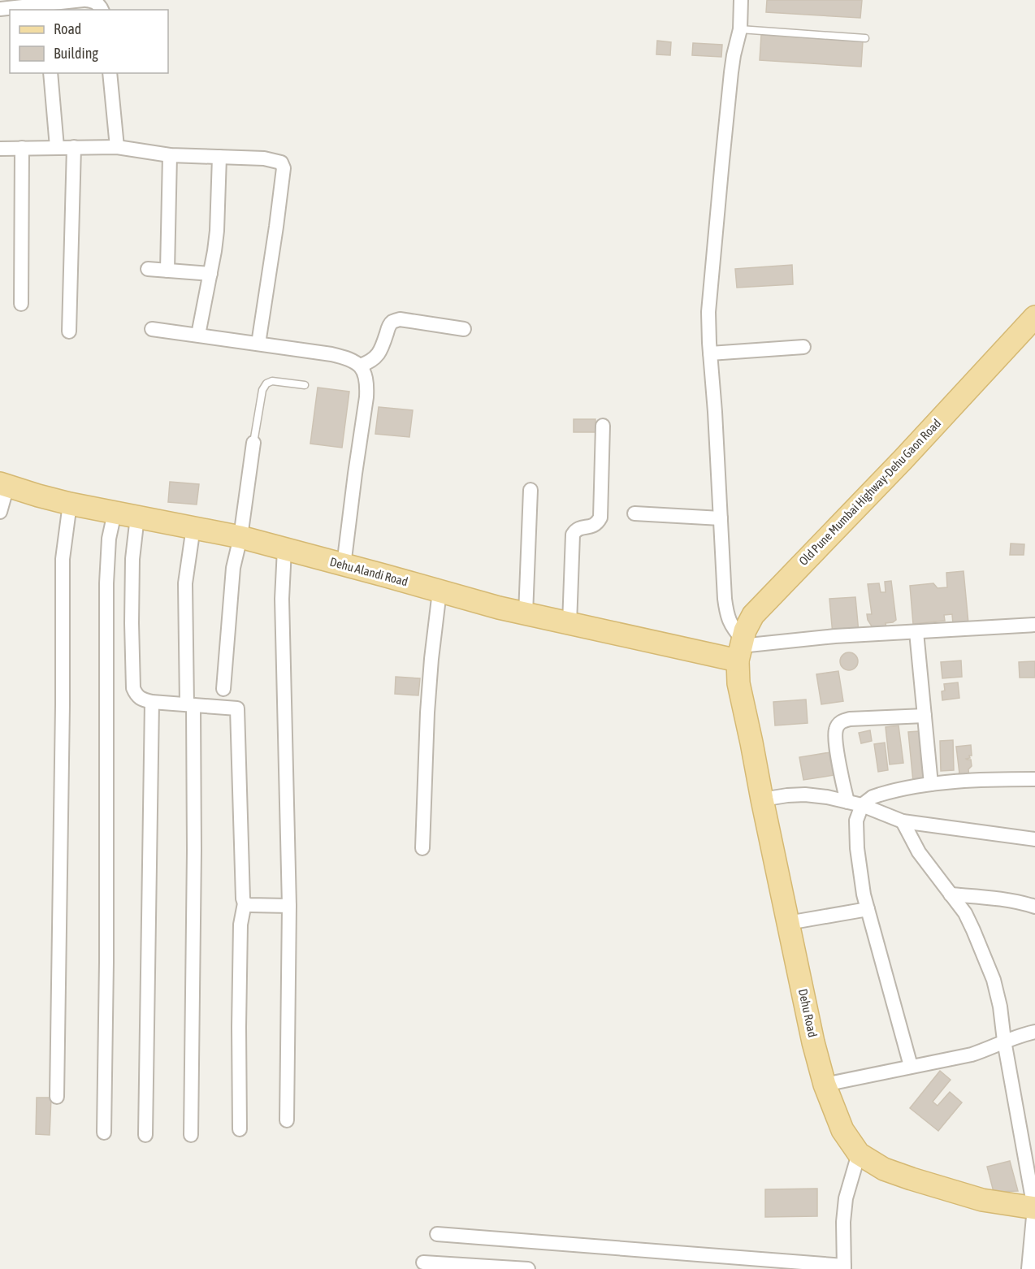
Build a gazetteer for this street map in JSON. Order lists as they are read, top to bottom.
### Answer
{
  "streets": {
    "main road": ["Old Pune Mumbai Highway-Dehu Gaon Road", "Dehu Alandi Road", "Dehu Road"]
  },
  "crossings": [
    ["Old Pune Mumbai Highway-Dehu Gaon Road", "Dehu Alandi Road"],
    ["Old Pune Mumbai Highway-Dehu Gaon Road", "Dehu Road"]
  ],
  "legend": ["Road", "Building"]
}
